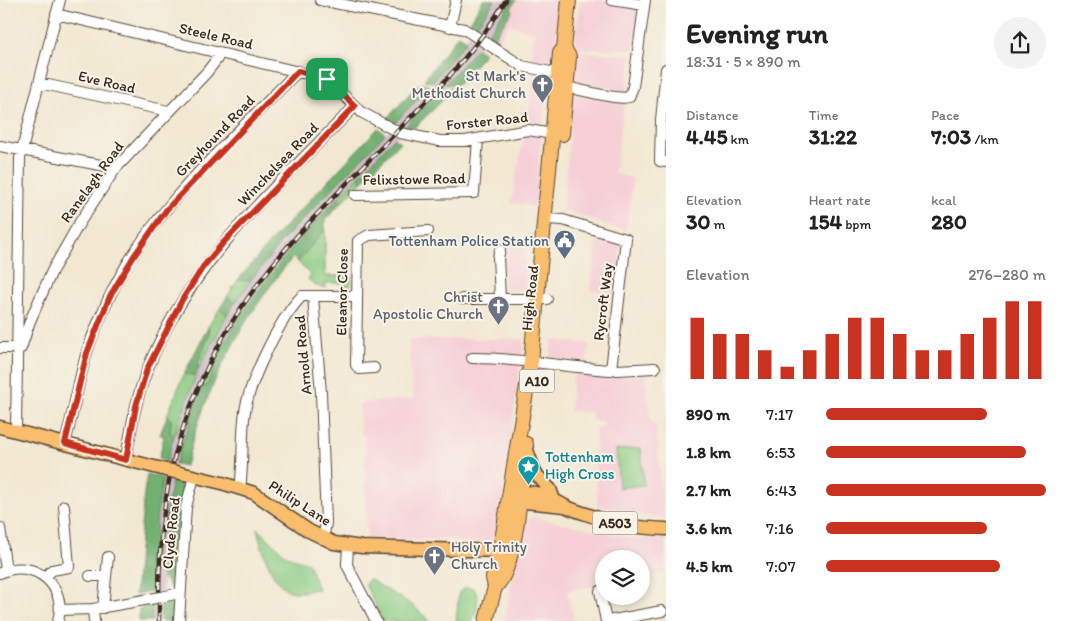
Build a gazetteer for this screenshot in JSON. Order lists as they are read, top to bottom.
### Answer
{
  "streets": {
    "highway": ["High Road", "A10"],
    "main road": ["Philip Lane", "A503"],
    "street": [
      "Steele Road",
      "Eve Road",
      "Forster Road",
      "Greyhound Road",
      "Winchelsea Road",
      "Felixstowe Road",
      "Ranelagh Road",
      "Eleanor Close",
      "Rycroft Way",
      "Arnold Road",
      "Clyde Road"
    ]
  },
  "crossings": [
    ["Steele Road", "Forster Road"],
    ["Steele Road", "Greyhound Road"],
    ["Steele Road", "Winchelsea Road"],
    ["Steele Road", "Ranelagh Road"],
    ["Eve Road", "Ranelagh Road"],
    ["Forster Road", "Winchelsea Road"],
    ["Forster Road", "Felixstowe Road"],
    ["Forster Road", "High Road"],
    ["Greyhound Road", "Philip Lane"],
    ["Winchelsea Road", "Philip Lane"],
    ["High Road", "Rycroft Way"],
    ["High Road", "Philip Lane"],
    ["High Road", "A503"],
    ["Arnold Road", "Philip Lane"],
    ["Philip Lane", "Clyde Road"]
  ],
  "places": {
    "church": ["St Mark's Methodist Church", "Christ Apostolic Church", "Holy Trinity Church"],
    "public building": ["Tottenham Police Station"],
    "place": ["Tottenham High Cross"]
  },
  "page": {
    "heading": ["Evening run", "18:31 · 5 × 890 m"],
    "stats": [
      ["Distance", "4.45 km"],
      ["Time", "31:22"],
      ["Pace", "7:03 /km"],
      ["Elevation", "30 m"],
      ["Heart rate", "154 bpm"],
      ["kcal", "280"]
    ],
    "chart": ["Elevation", "276–280 m"],
    "list": [
      {
        "name": "890 m",
        "note": "7:17"
      },
      {
        "name": "1.8 km",
        "note": "6:53"
      },
      {
        "name": "2.7 km",
        "note": "6:43"
      },
      {
        "name": "3.6 km",
        "note": "7:16"
      },
      {
        "name": "4.5 km",
        "note": "7:07"
      }
    ]
  }
}
